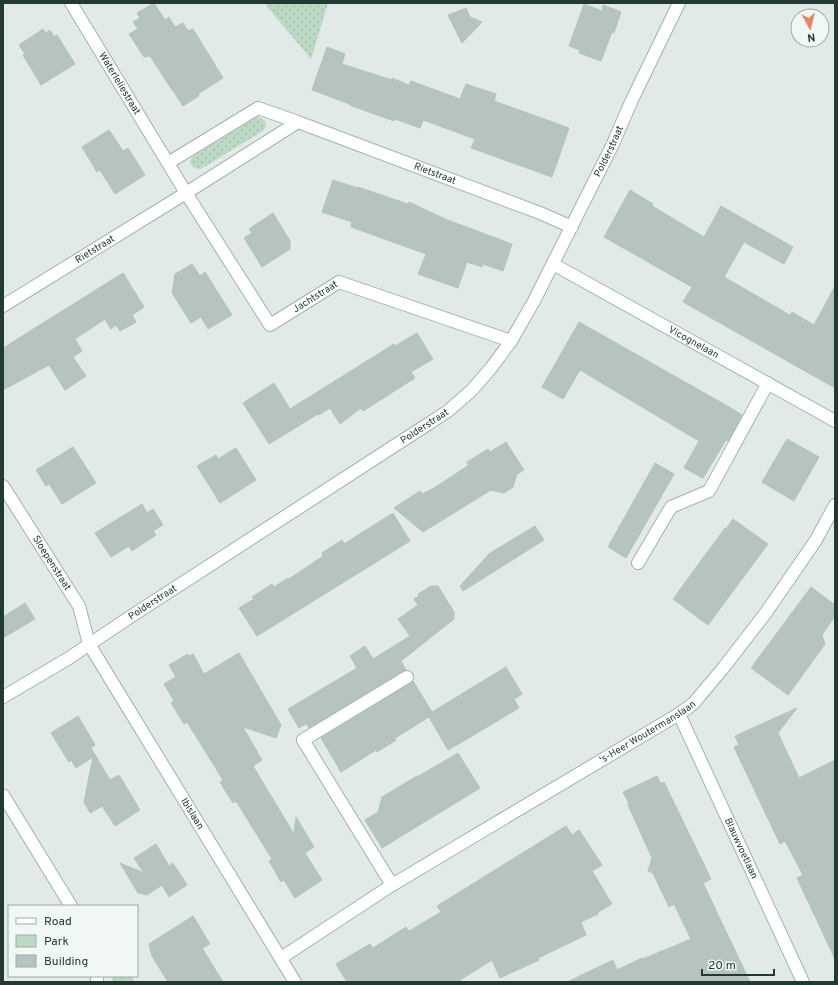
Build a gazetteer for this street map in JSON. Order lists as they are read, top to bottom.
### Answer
{
  "streets": {
    "street": [
      "Waterleliestraat",
      "Polderstraat",
      "Rietstraat",
      "Jachtstraat",
      "Vicognelaan",
      "Sloepenstraat",
      "'s-Heer Woutermanslaan",
      "Ibislaan",
      "Blauwvoetlaan"
    ]
  },
  "crossings": [
    ["Waterleliestraat", "Rietstraat"],
    ["Polderstraat", "Rietstraat"],
    ["Polderstraat", "Jachtstraat"],
    ["Polderstraat", "Vicognelaan"],
    ["Polderstraat", "Sloepenstraat"],
    ["Polderstraat", "Ibislaan"],
    ["Rietstraat", "Jachtstraat"],
    ["Sloepenstraat", "Ibislaan"],
    ["'s-Heer Woutermanslaan", "Ibislaan"],
    ["'s-Heer Woutermanslaan", "Blauwvoetlaan"]
  ],
  "legend": ["Road", "Park", "Building"],
  "scale_bar": "20 m",
  "north": "bottom"
}
